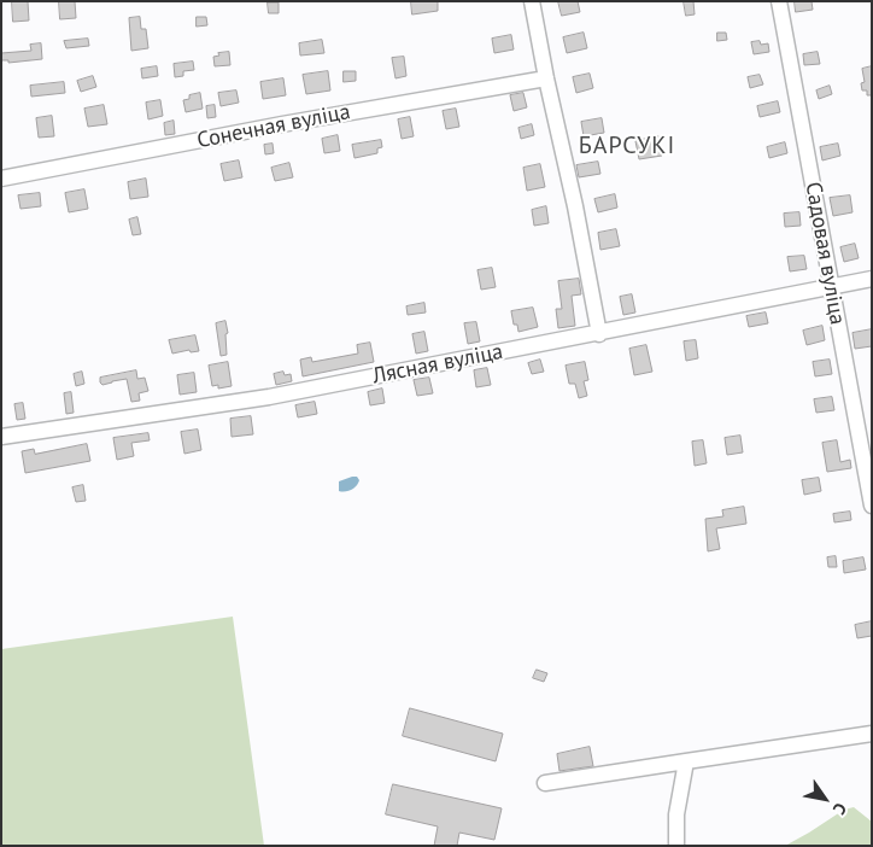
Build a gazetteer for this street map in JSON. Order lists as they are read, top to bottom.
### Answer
{
  "streets": {
    "street": ["Сонечная вуліца", "Садовая вуліца", "Лясная вуліца"]
  },
  "crossings": [
    ["Садовая вуліца", "Лясная вуліца"]
  ],
  "districts": ["БАРСУКІ"],
  "north": "bottom right"
}
